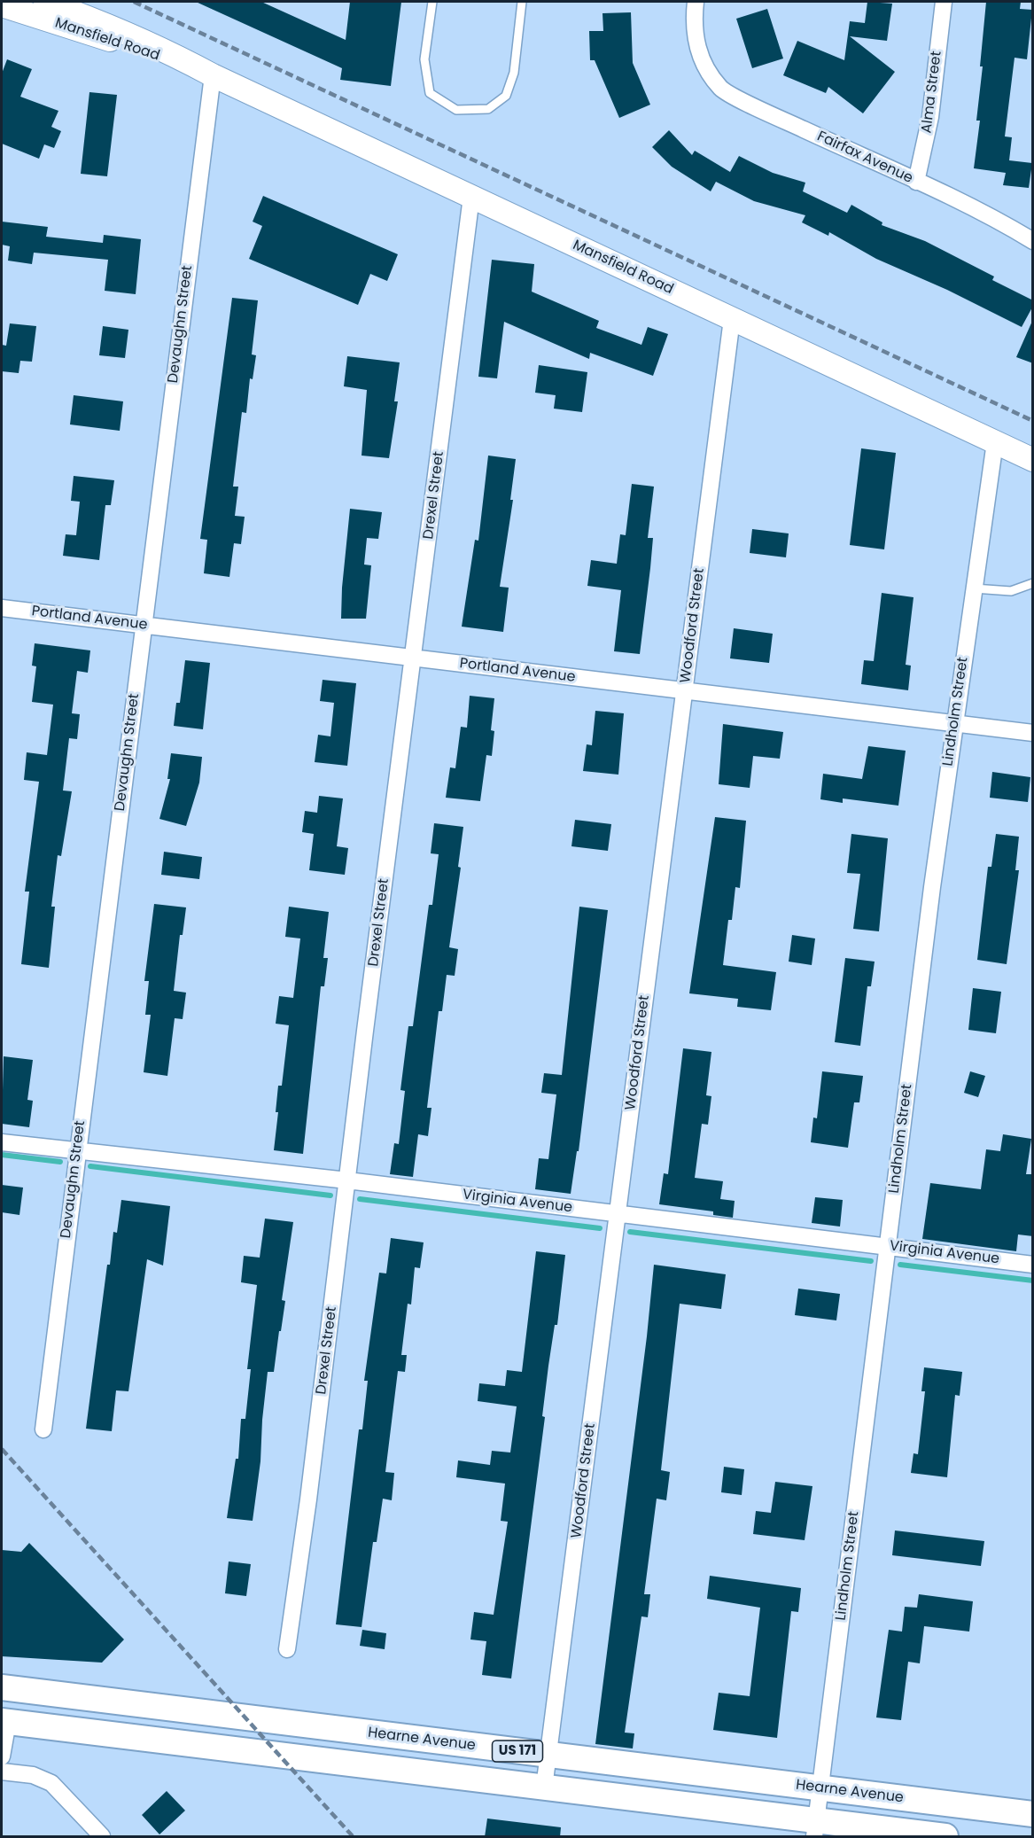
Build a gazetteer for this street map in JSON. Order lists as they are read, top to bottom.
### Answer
{
  "streets": {
    "main road": ["Mansfield Road", "Hearne Avenue", "US 171"],
    "street": [
      "Alma Street",
      "Fairfax Avenue",
      "Devaughn Street",
      "Drexel Street",
      "Portland Avenue",
      "Woodford Street",
      "Lindholm Street",
      "Virginia Avenue"
    ]
  },
  "crossings": [
    ["Mansfield Road", "Devaughn Street"],
    ["Mansfield Road", "Drexel Street"],
    ["Mansfield Road", "Woodford Street"],
    ["Mansfield Road", "Lindholm Street"],
    ["Alma Street", "Fairfax Avenue"],
    ["Devaughn Street", "Portland Avenue"],
    ["Devaughn Street", "Virginia Avenue"],
    ["Drexel Street", "Portland Avenue"],
    ["Drexel Street", "Virginia Avenue"],
    ["Portland Avenue", "Woodford Street"],
    ["Portland Avenue", "Lindholm Street"],
    ["Woodford Street", "Virginia Avenue"],
    ["Woodford Street", "Hearne Avenue"],
    ["Woodford Street", "US 171"],
    ["Lindholm Street", "Virginia Avenue"],
    ["Lindholm Street", "Hearne Avenue"],
    ["Lindholm Street", "US 171"]
  ]
}
